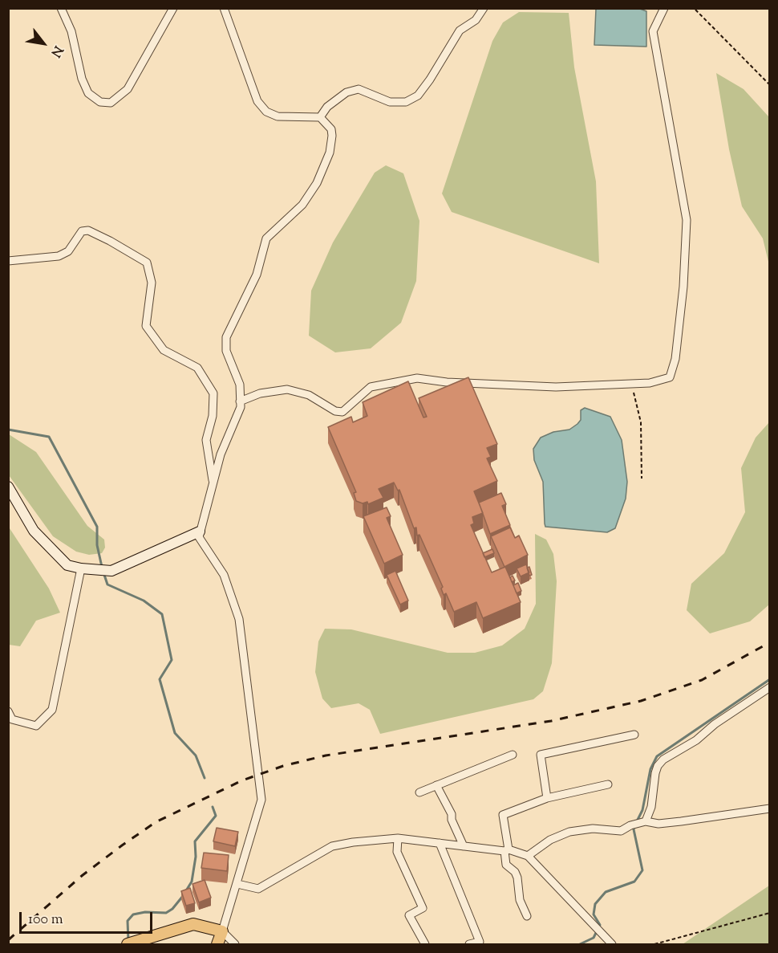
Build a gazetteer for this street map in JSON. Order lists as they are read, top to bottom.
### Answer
{
  "scale_bar": "100 m",
  "north": "bottom right"
}
